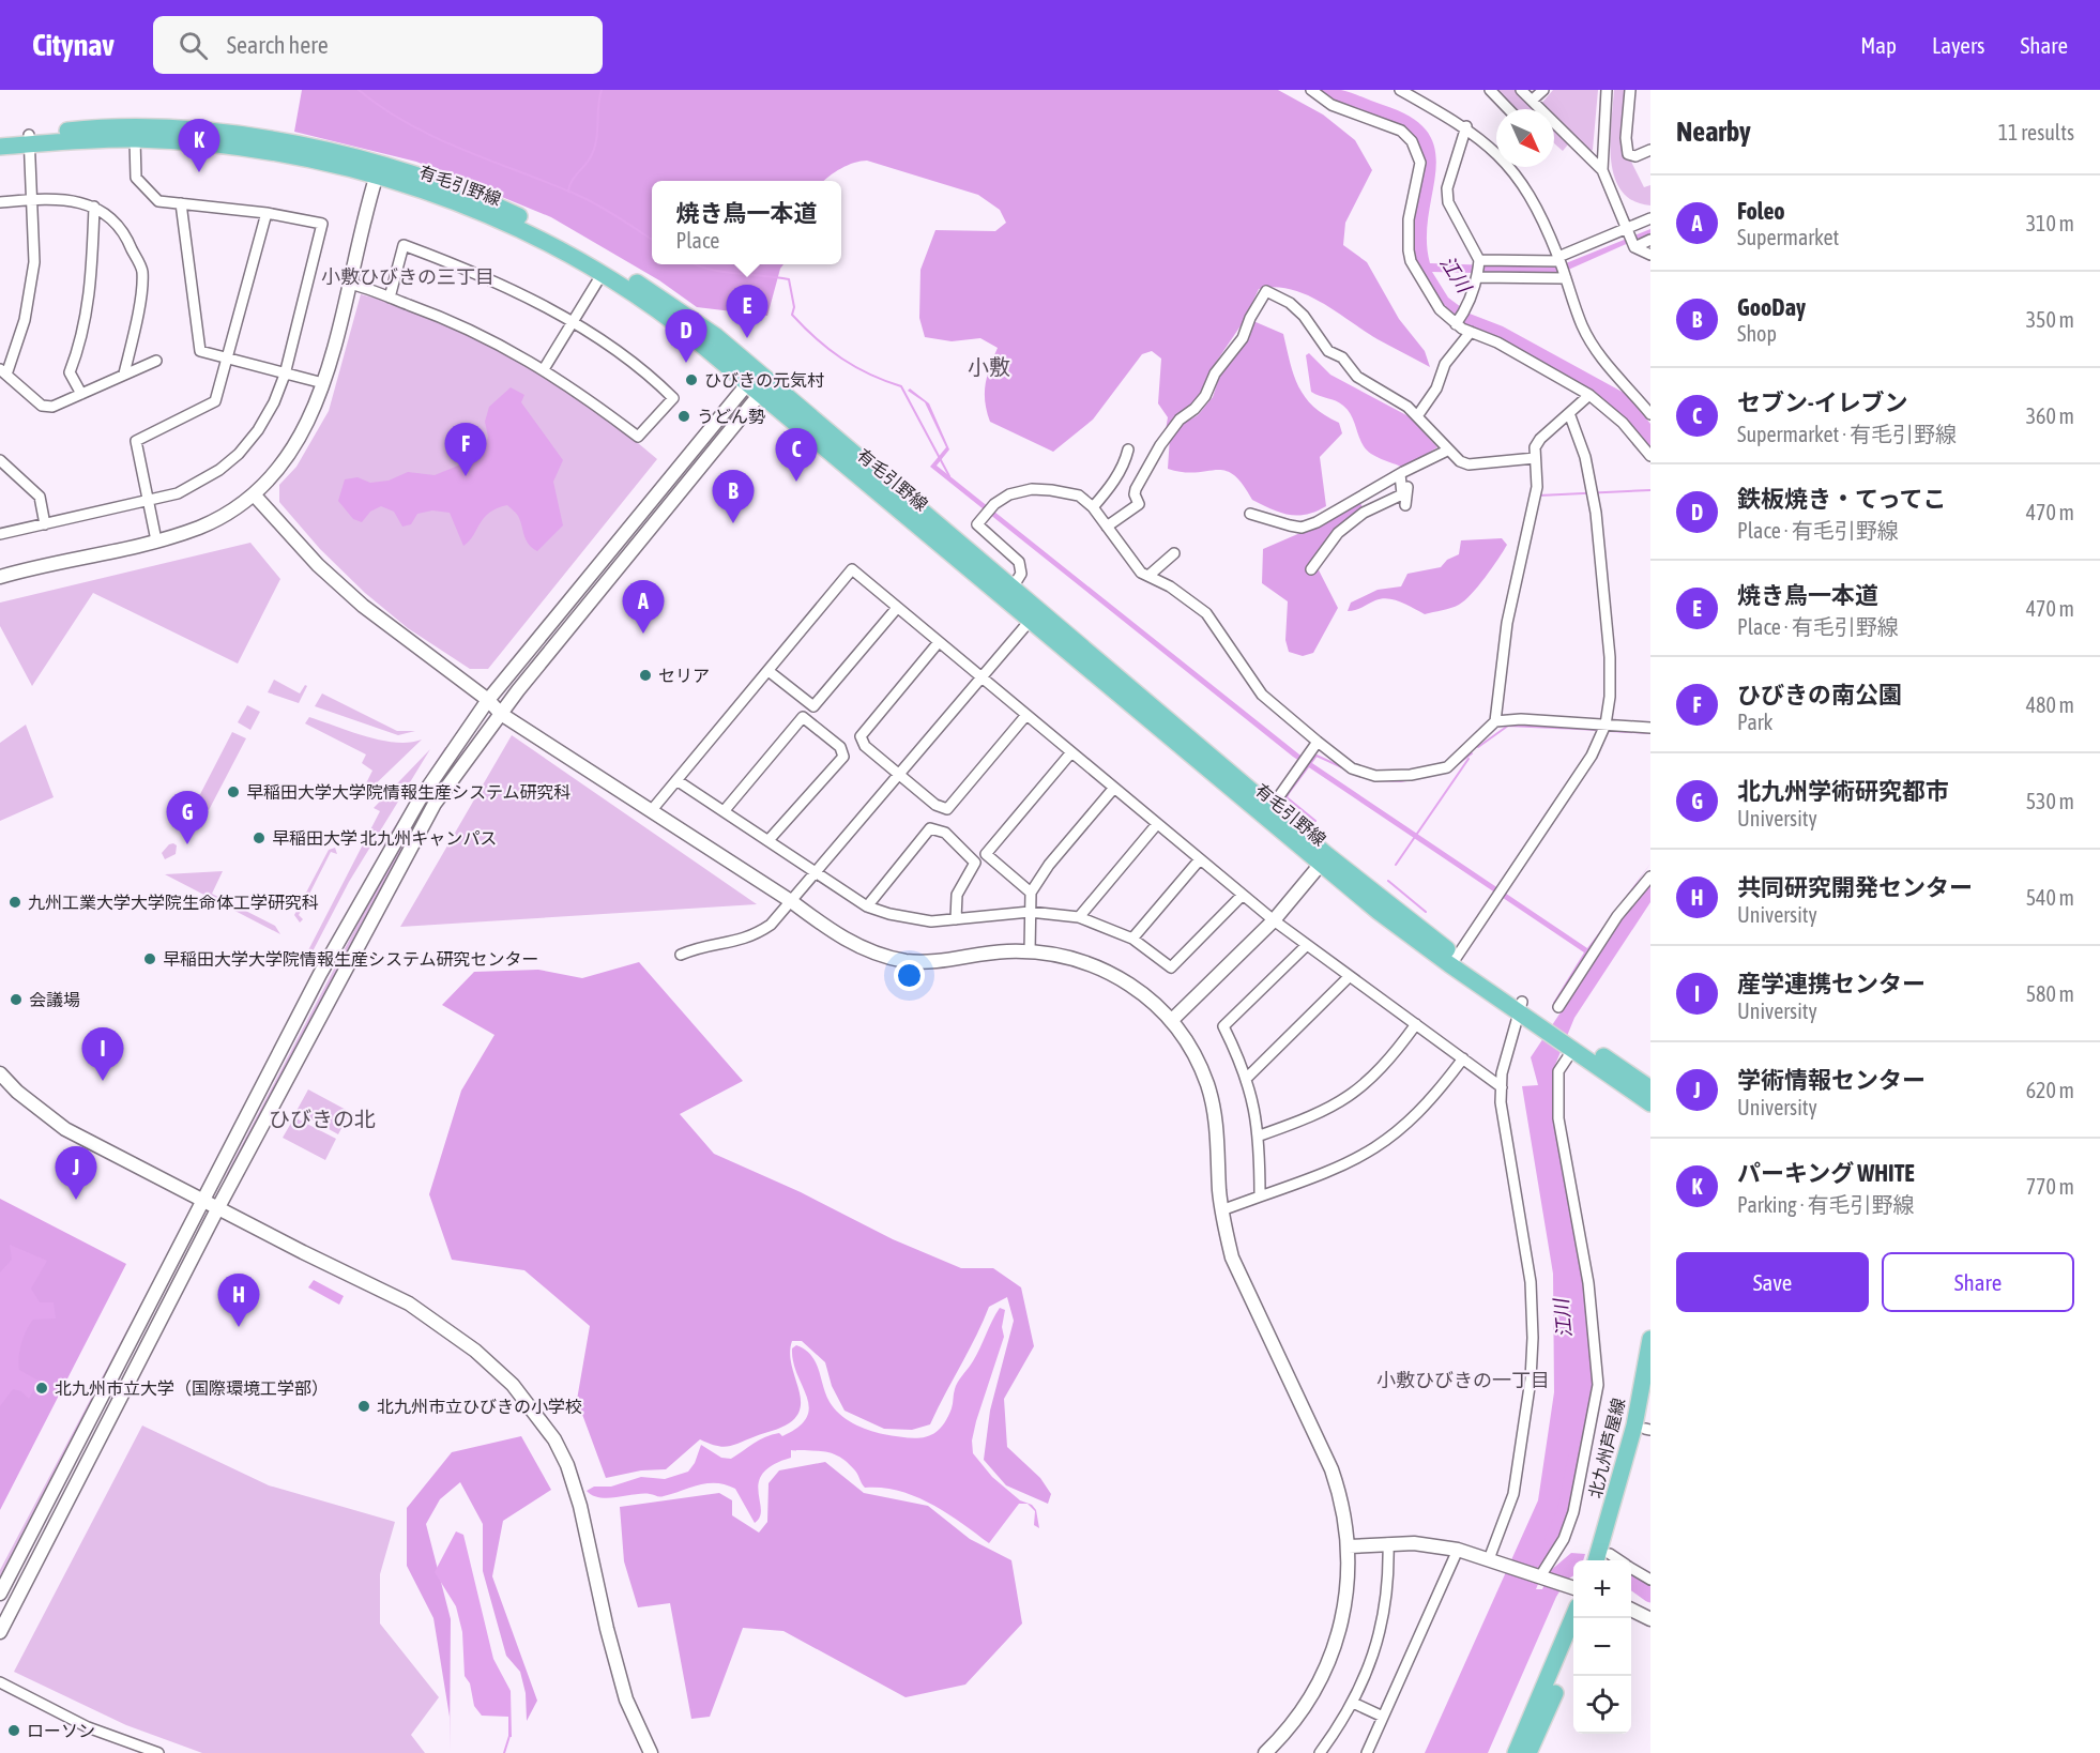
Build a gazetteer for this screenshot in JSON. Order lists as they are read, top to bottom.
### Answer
{
  "streets": {
    "main road": ["有毛引野線", "北九州芦屋線"]
  },
  "districts": [
    "小敷ひびきの三丁目",
    "小敷",
    "ひびきの北",
    "小敷ひびきの一丁目"
  ],
  "water": ["江川"],
  "places": [
    "ひびきの元気村",
    "うどん勢",
    "セリア",
    "早稲田大学大学院情報生産システム研究科",
    "早稲田大学 北九州キャンパス",
    "九州工業大学大学院生命体工学研究科",
    "早稲田大学大学院情報生産システム研究センター",
    "会議場",
    "北九州市立大学（国際環境工学部）",
    "北九州市立ひびきの小学校",
    "ローソン"
  ],
  "north": "bottom right",
  "page": {
    "header": "Citynav",
    "search": "Search here",
    "nav": ["Map", "Layers", "Share"],
    "heading": ["Nearby", "11 results"],
    "pins": [
      "K",
      "E",
      "D",
      "F",
      "C",
      "B",
      "A",
      "G",
      "I",
      "J",
      "H"
    ],
    "list": [
      {
        "mark": "A",
        "name": "Foleo",
        "note": "Supermarket",
        "value": "310 m"
      },
      {
        "mark": "B",
        "name": "GooDay",
        "note": "Shop",
        "value": "350 m"
      },
      {
        "mark": "C",
        "name": "セブン-イレブン",
        "note": "Supermarket · 有毛引野線",
        "value": "360 m"
      },
      {
        "mark": "D",
        "name": "鉄板焼き・てってこ",
        "note": "Place · 有毛引野線",
        "value": "470 m"
      },
      {
        "mark": "E",
        "name": "焼き鳥一本道",
        "note": "Place · 有毛引野線",
        "value": "470 m"
      },
      {
        "mark": "F",
        "name": "ひびきの南公園",
        "note": "Park",
        "value": "480 m"
      },
      {
        "mark": "G",
        "name": "北九州学術研究都市",
        "note": "University",
        "value": "530 m"
      },
      {
        "mark": "H",
        "name": "共同研究開発センター",
        "note": "University",
        "value": "540 m"
      },
      {
        "mark": "I",
        "name": "産学連携センター",
        "note": "University",
        "value": "580 m"
      },
      {
        "mark": "J",
        "name": "学術情報センター",
        "note": "University",
        "value": "620 m"
      },
      {
        "mark": "K",
        "name": "パーキング WHITE",
        "note": "Parking · 有毛引野線",
        "value": "770 m"
      }
    ],
    "popup": ["焼き鳥一本道", "Place"],
    "buttons": ["Save", "Share"],
    "map_buttons": ["+", "−"]
  }
}
